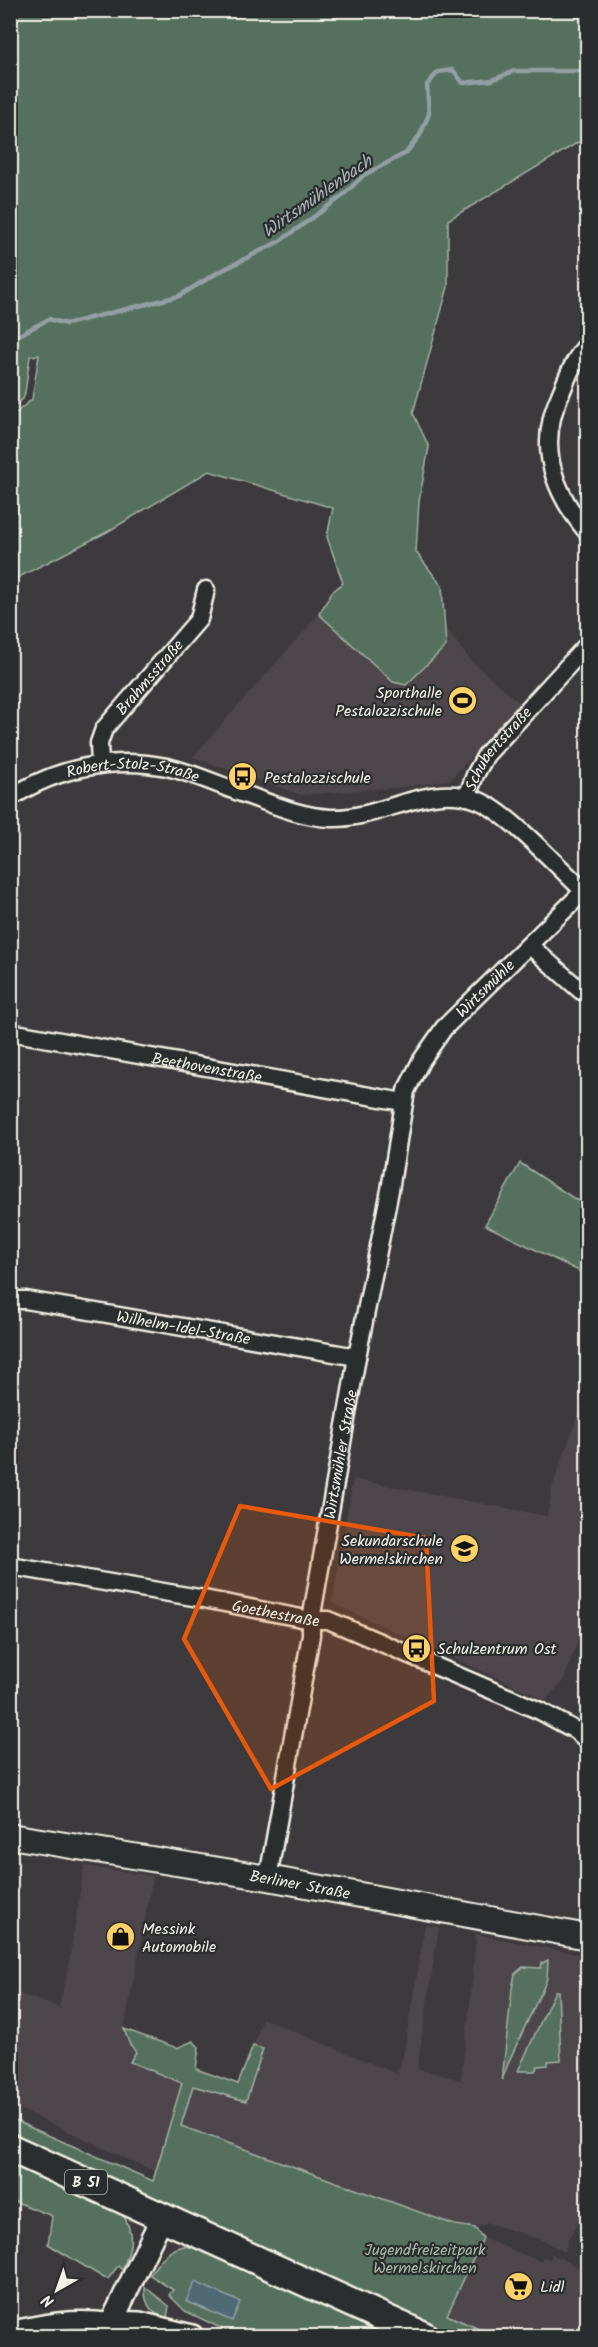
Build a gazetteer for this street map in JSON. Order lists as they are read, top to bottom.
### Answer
{
  "streets": {
    "main road": ["Berliner Straße", "B 51"],
    "street": [
      "Brahmsstraße",
      "Schubertstraße",
      "Robert-Stolz-Straße",
      "Wirtsmühle",
      "Beethovenstraße",
      "Wilhelm-Idel-Straße",
      "Wirtsmühler Straße",
      "Goethestraße"
    ]
  },
  "crossings": [
    ["Brahmsstraße", "Robert-Stolz-Straße"],
    ["Schubertstraße", "Robert-Stolz-Straße"],
    ["Schubertstraße", "Wirtsmühle"],
    ["Wirtsmühle", "Beethovenstraße"],
    ["Wirtsmühle", "Wirtsmühler Straße"],
    ["Beethovenstraße", "Wirtsmühler Straße"],
    ["Wilhelm-Idel-Straße", "Wirtsmühler Straße"],
    ["Wirtsmühler Straße", "Goethestraße"],
    ["Wirtsmühler Straße", "Berliner Straße"]
  ],
  "water": ["Wirtsmühlenbach"],
  "parks": ["Jugendfreizeitpark Wermelskirchen"],
  "places": {
    "sports": ["Sporthalle Pestalozzischule"],
    "bus stop": ["Pestalozzischule", "Schulzentrum Ost"],
    "school or university": ["Sekundarschule Wermelskirchen"],
    "shop": ["Messink Automobile"],
    "supermarket": ["Lidl"]
  },
  "north": "bottom left"
}
